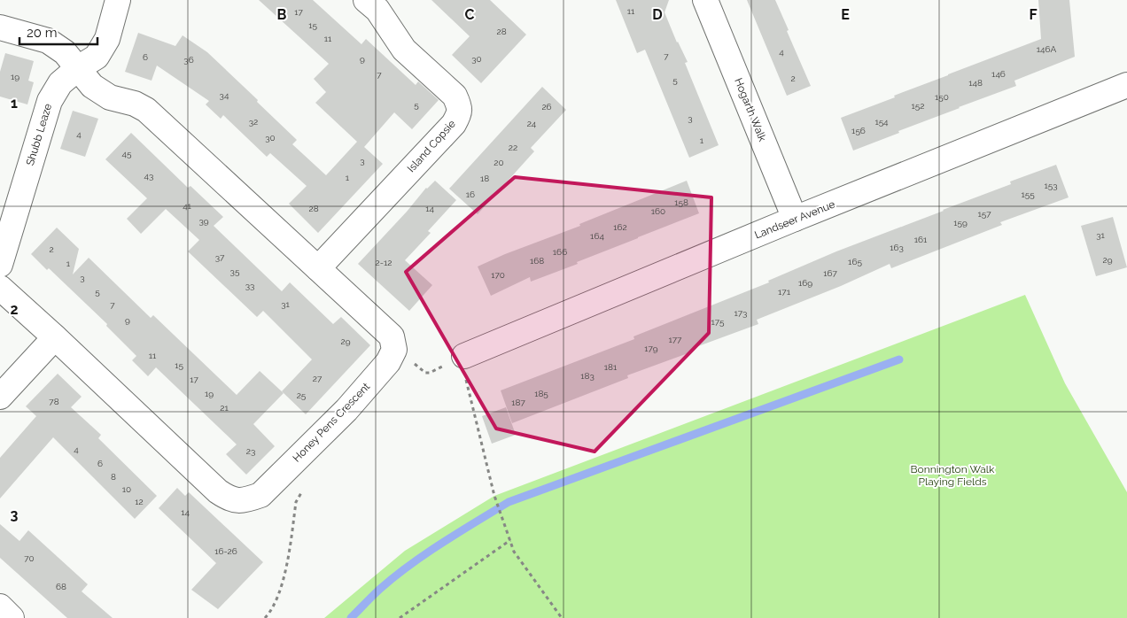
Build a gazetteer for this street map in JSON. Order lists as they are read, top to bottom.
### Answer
{
  "streets": {
    "street": [
      "Hogarth Walk",
      "Shubb Leaze",
      "Island Copsie",
      "Landseer Avenue",
      "Honey Pens Crescent"
    ]
  },
  "crossings": [
    ["Hogarth Walk", "Landseer Avenue"]
  ],
  "parks": ["Bonnington Walk Playing Fields"],
  "house_numbers": [
    "11",
    "17",
    "15",
    "28",
    "11",
    "146A",
    "4",
    "7",
    "6",
    "9",
    "30",
    "36",
    "146",
    "7",
    "19",
    "2",
    "5",
    "148",
    "34",
    "150",
    "5",
    "152",
    "26",
    "3",
    "32",
    "154",
    "24",
    "156",
    "4",
    "30",
    "1",
    "22",
    "45",
    "3",
    "20",
    "43",
    "1",
    "18",
    "153",
    "16",
    "155",
    "158",
    "41",
    "28",
    "14",
    "160",
    "157",
    "39",
    "159",
    "162",
    "31",
    "164",
    "161",
    "163",
    "2",
    "166",
    "37",
    "29",
    "168",
    "165",
    "2-12",
    "1",
    "35",
    "167",
    "170",
    "3",
    "169",
    "33",
    "5",
    "171",
    "31",
    "7",
    "173",
    "9",
    "175",
    "177",
    "29",
    "179",
    "11",
    "15",
    "181",
    "183",
    "27",
    "17",
    "19",
    "185",
    "25",
    "78",
    "187",
    "21",
    "4",
    "23",
    "6",
    "8",
    "10",
    "12",
    "14",
    "16-26",
    "70",
    "68"
  ],
  "scale_bar": "20 m",
  "grid": {
    "columns": [
      "B",
      "C",
      "D",
      "E",
      "F"
    ],
    "rows": ["1", "2", "3"]
  }
}
